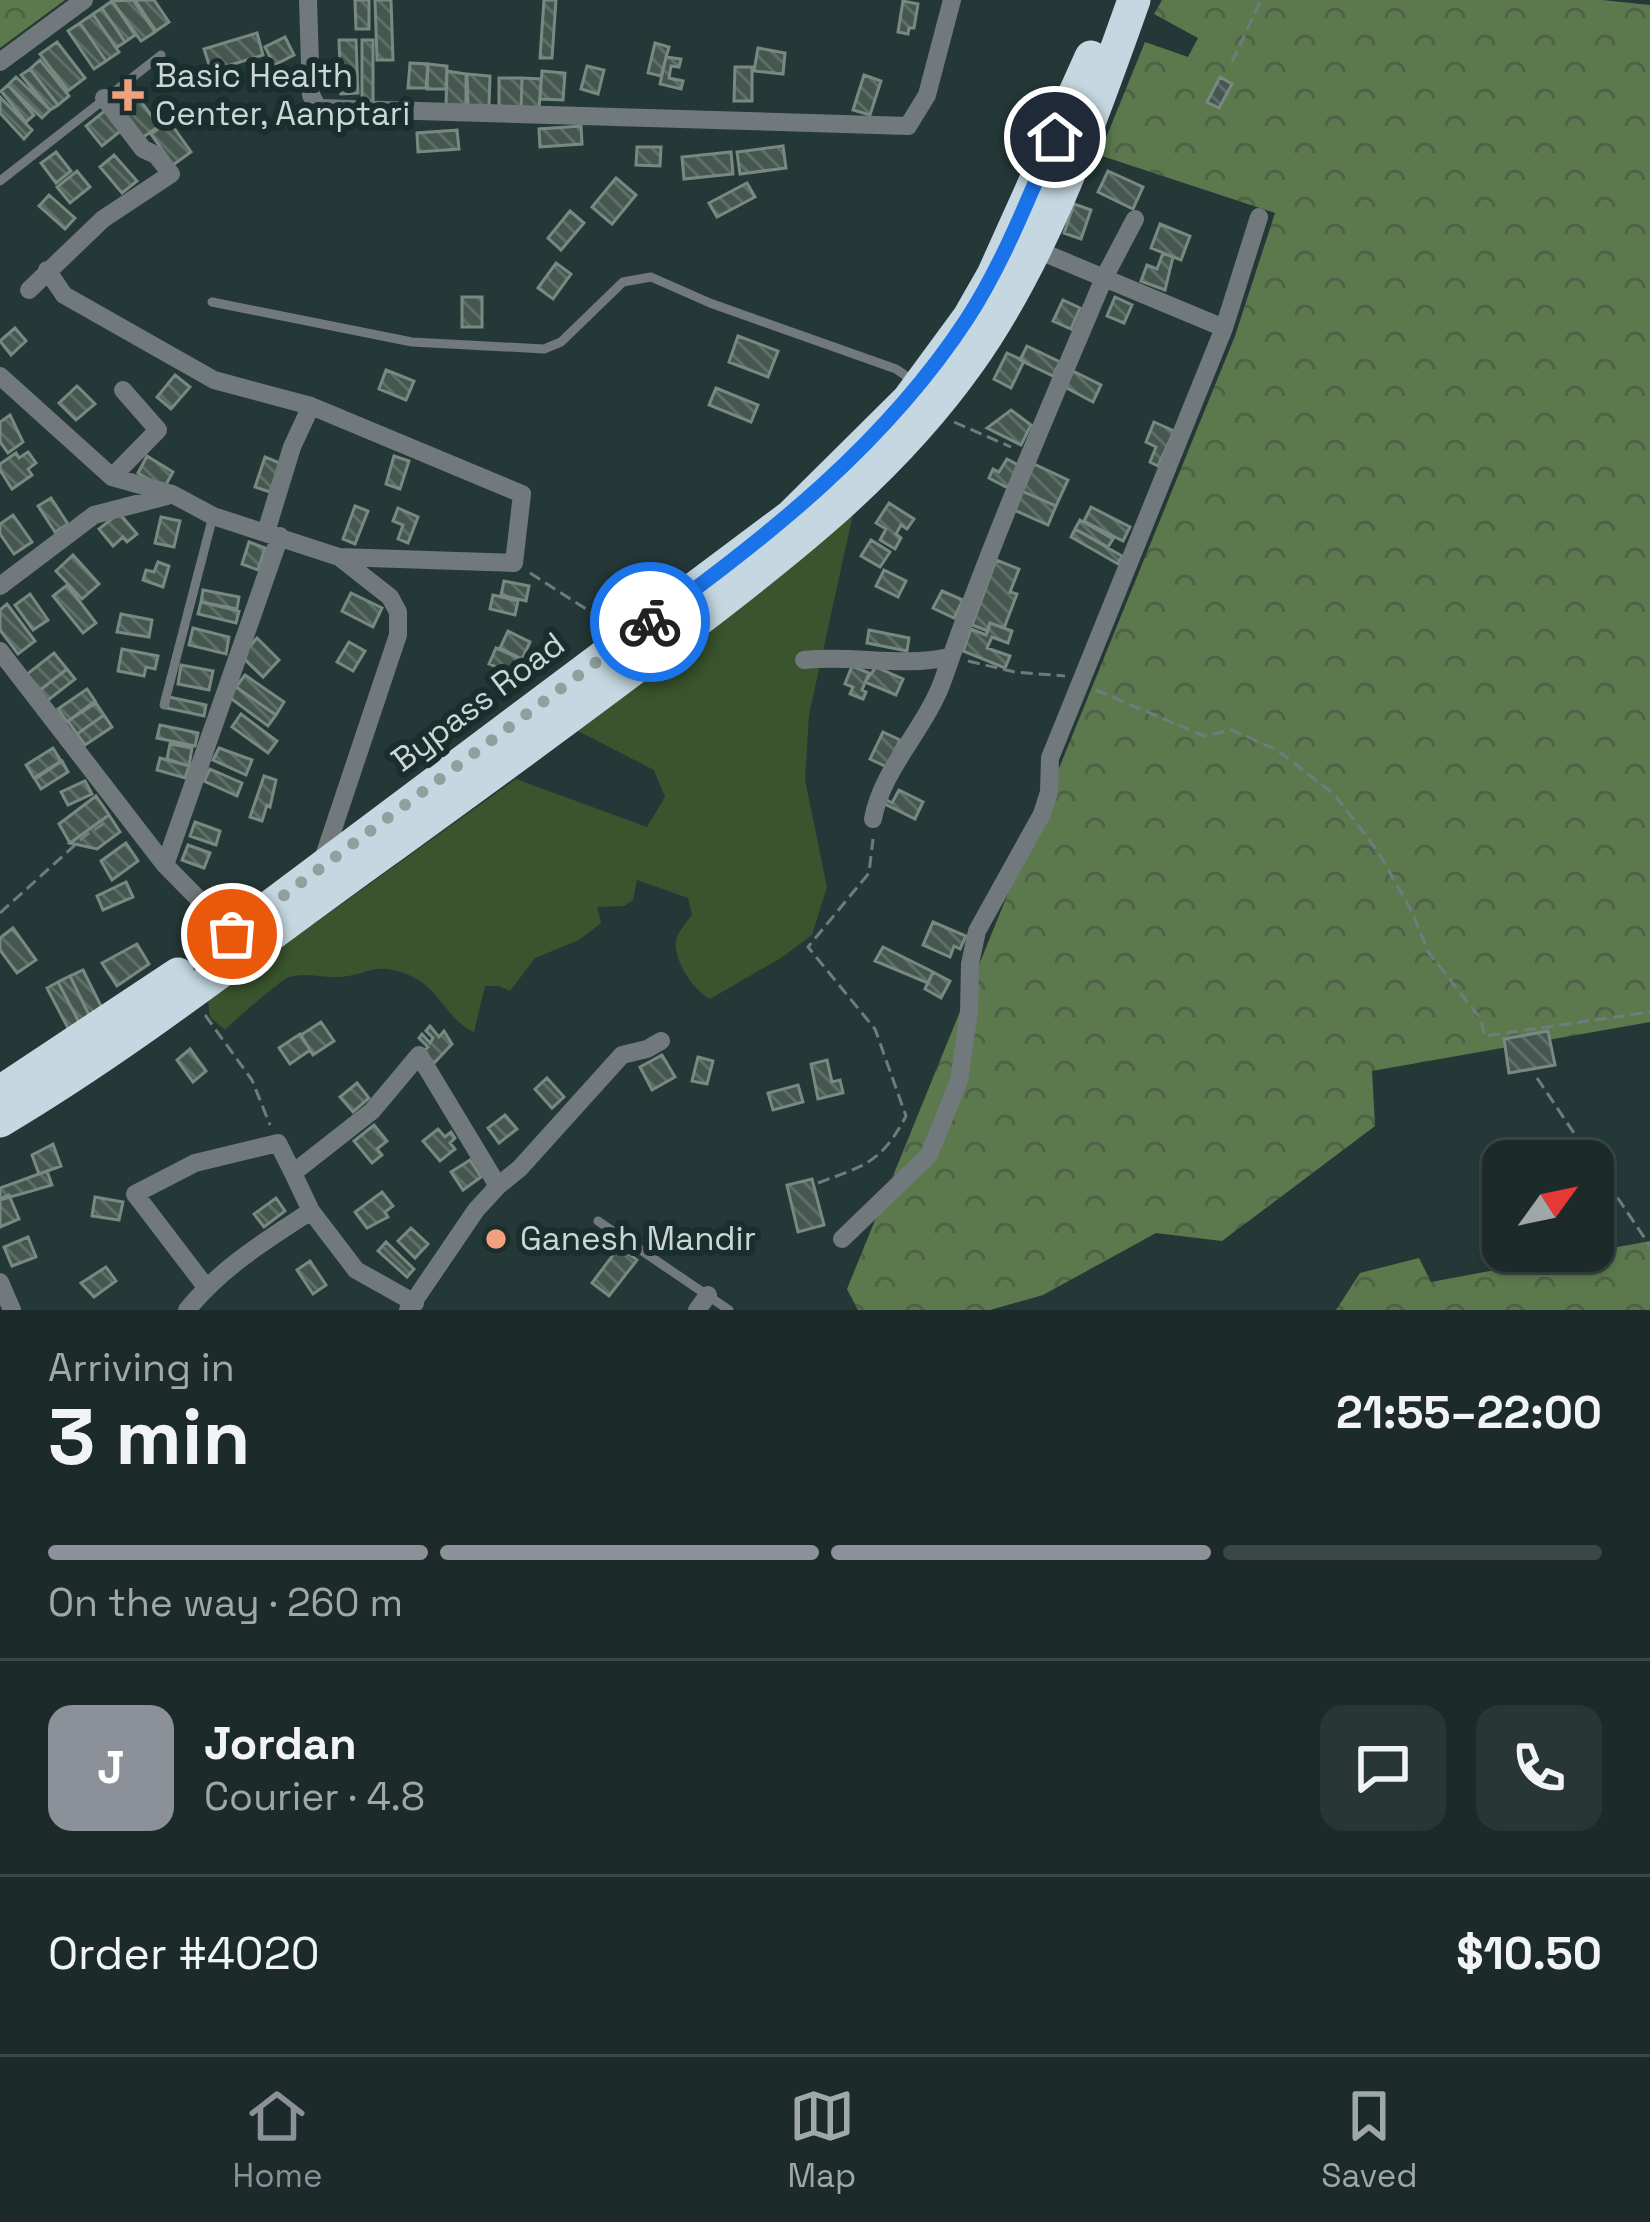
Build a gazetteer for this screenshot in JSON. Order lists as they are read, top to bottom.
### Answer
{
  "streets": {
    "highway": ["Bypass Road"]
  },
  "places": {
    "health": ["Basic Health Center, Aanptari"],
    "other": ["Ganesh Mandir"]
  },
  "north": "top right",
  "page": {
    "heading": ["3 min", "Arriving in", "21:55–22:00"],
    "panel": [
      "Jordan",
      "Courier · 4.8",
      "Order #4020",
      "$10.50"
    ],
    "bar": "On the way · 260 m",
    "round": "J",
    "tabs": ["Home", "Map", "Saved"]
  }
}
